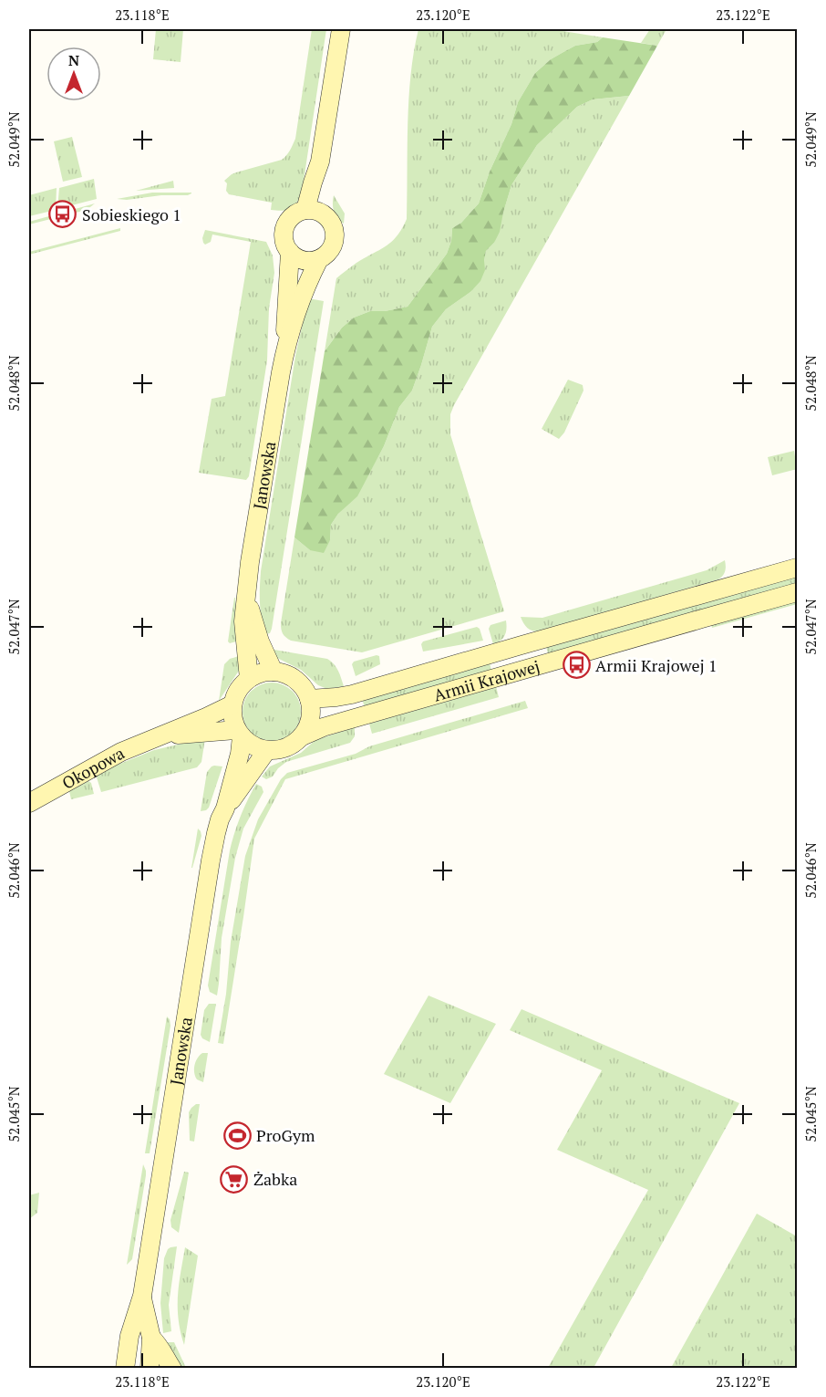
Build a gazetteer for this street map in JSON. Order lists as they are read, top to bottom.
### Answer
{
  "streets": {
    "main road": ["Janowska", "Armii Krajowej", "Okopowa"]
  },
  "crossings": [
    ["Janowska", "Armii Krajowej"],
    ["Janowska", "Okopowa"],
    ["Armii Krajowej", "Okopowa"]
  ],
  "places": {
    "bus stop": ["Sobieskiego 1", "Armii Krajowej 1"],
    "sports": ["ProGym"],
    "supermarket": ["Żabka"]
  },
  "north": "top",
  "coordinates": [
    "23.118°E",
    "23.120°E",
    "23.122°E",
    "52.049°N",
    "52.048°N",
    "52.047°N",
    "52.046°N",
    "52.045°N"
  ]
}
